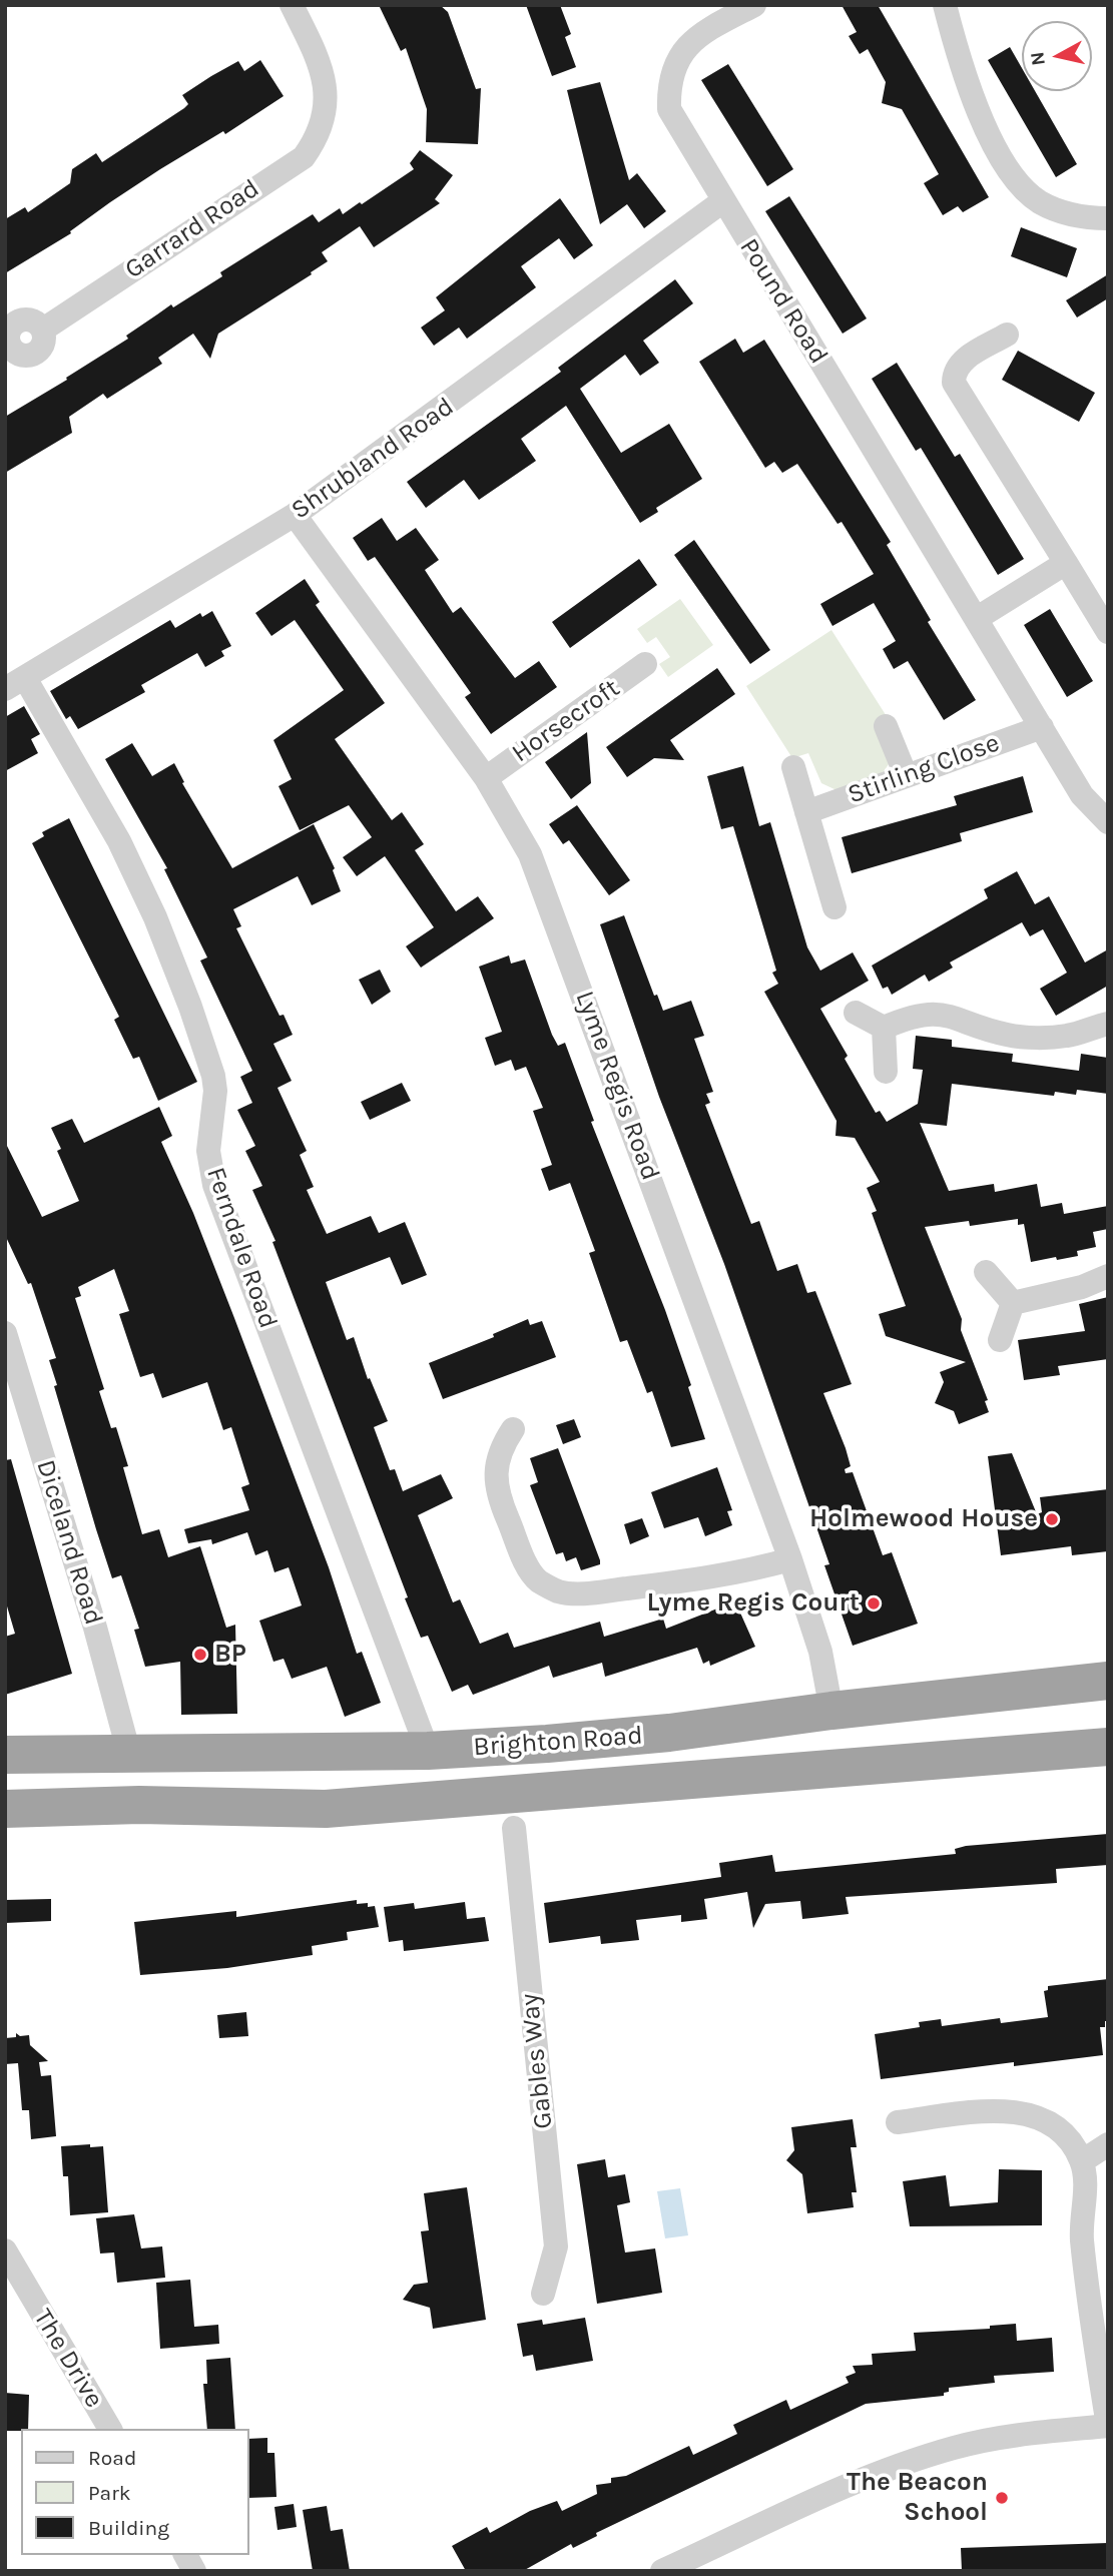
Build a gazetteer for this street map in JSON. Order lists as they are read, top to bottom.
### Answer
{
  "streets": {
    "highway": ["Brighton Road"],
    "street": [
      "Garrard Road",
      "Pound Road",
      "Shrubland Road",
      "Horsecroft",
      "Stirling Close",
      "Lyme Regis Road",
      "Ferndale Road",
      "Diceland Road",
      "Gables Way",
      "The Drive"
    ]
  },
  "crossings": [
    ["Pound Road", "Shrubland Road"],
    ["Pound Road", "Stirling Close"],
    ["Shrubland Road", "Lyme Regis Road"],
    ["Shrubland Road", "Ferndale Road"],
    ["Horsecroft", "Lyme Regis Road"],
    ["Lyme Regis Road", "Brighton Road"],
    ["Ferndale Road", "Brighton Road"],
    ["Diceland Road", "Brighton Road"]
  ],
  "places": [
    "Holmewood House",
    "Lyme Regis Court",
    "BP",
    "The Beacon School"
  ],
  "legend": ["Road", "Park", "Building"],
  "north": "left"
}
